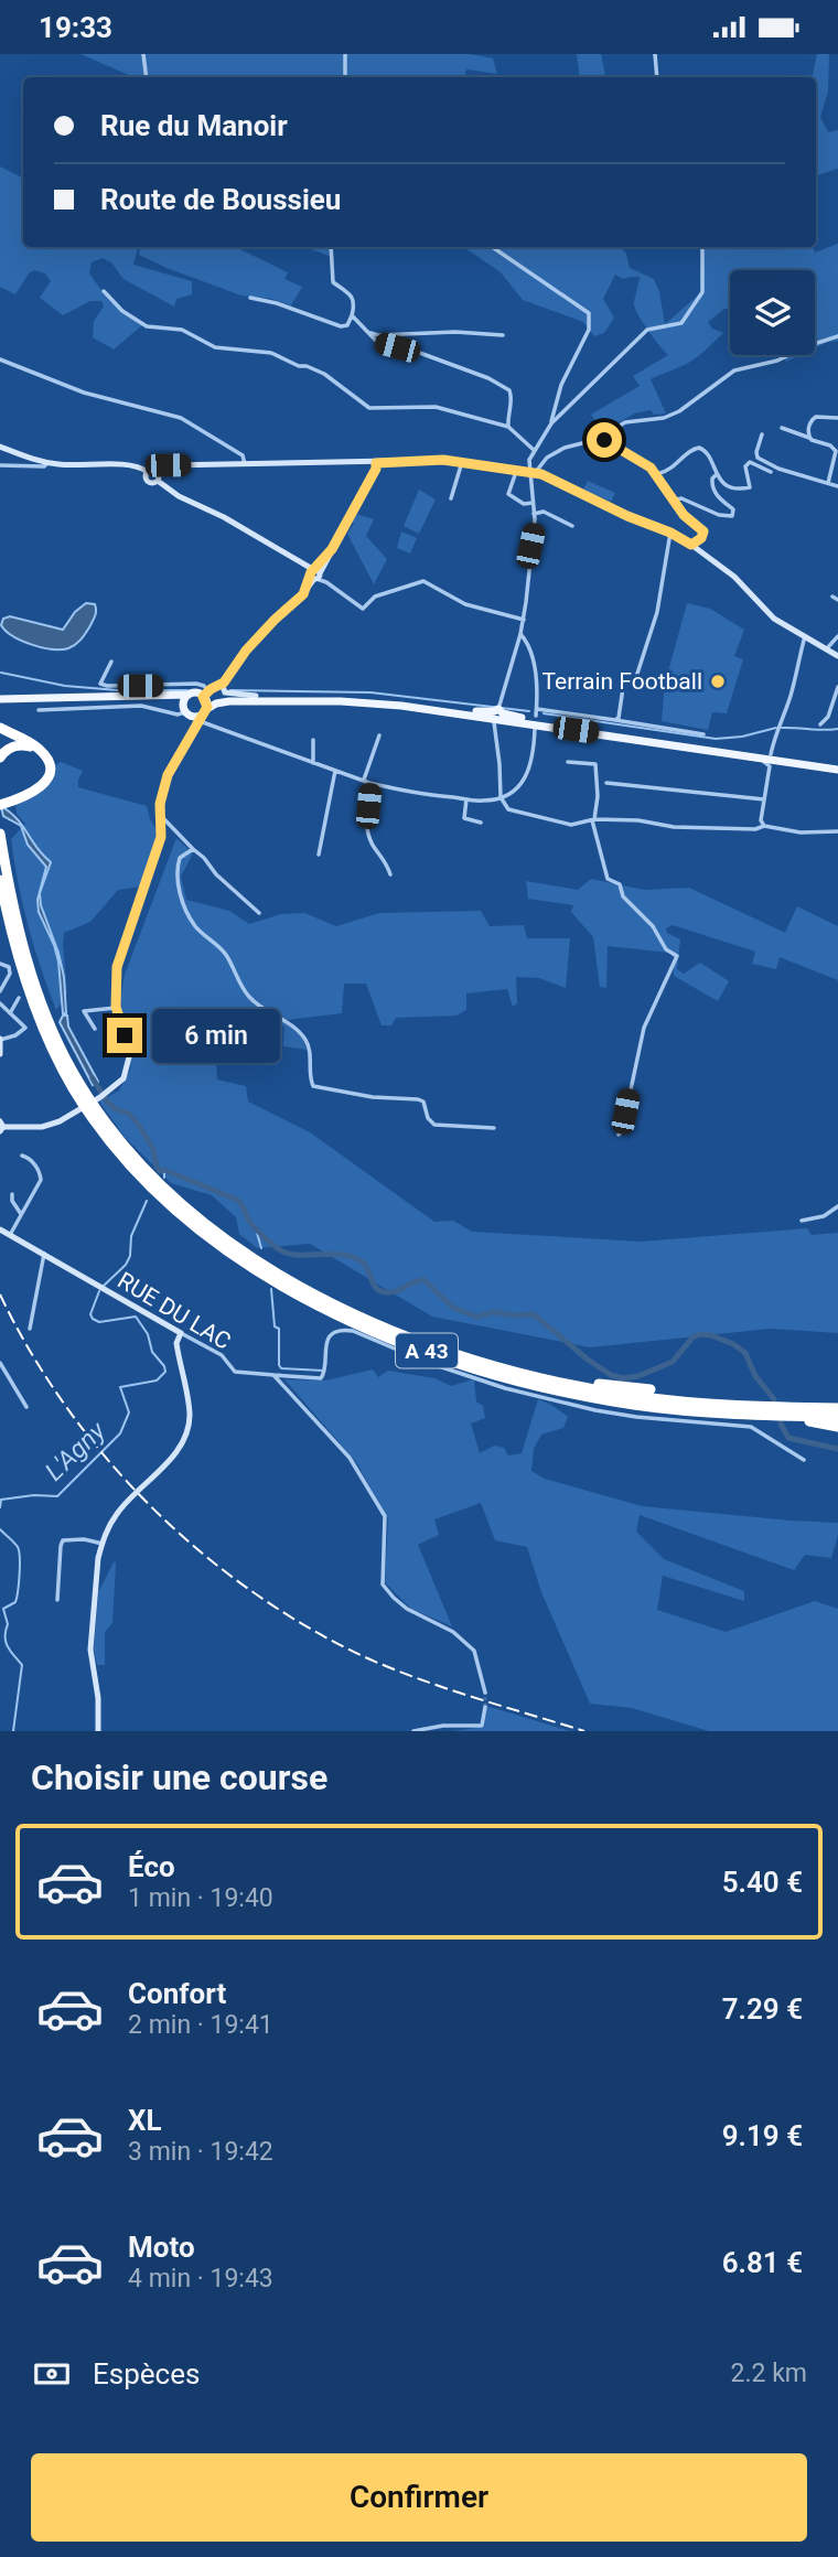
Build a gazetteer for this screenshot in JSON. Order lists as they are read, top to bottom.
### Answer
{
  "streets": {
    "highway": ["A 43"],
    "street": ["RUE DU LAC"]
  },
  "water": ["L'Agny"],
  "places": ["Terrain Football"],
  "page": {
    "status": "19:33",
    "banner": ["Rue du Manoir", "Route de Boussieu"],
    "bubble": "6 min",
    "heading": "Choisir une course",
    "list": [
      {
        "name": "Éco",
        "note": "1 min · 19:40",
        "value": "5.40 €"
      },
      {
        "name": "Confort",
        "note": "2 min · 19:41",
        "value": "7.29 €"
      },
      {
        "name": "XL",
        "note": "3 min · 19:42",
        "value": "9.19 €"
      },
      {
        "name": "Moto",
        "note": "4 min · 19:43",
        "value": "6.81 €"
      }
    ],
    "pay": ["Espèces", "2.2 km"],
    "buttons": "Confirmer"
  }
}
